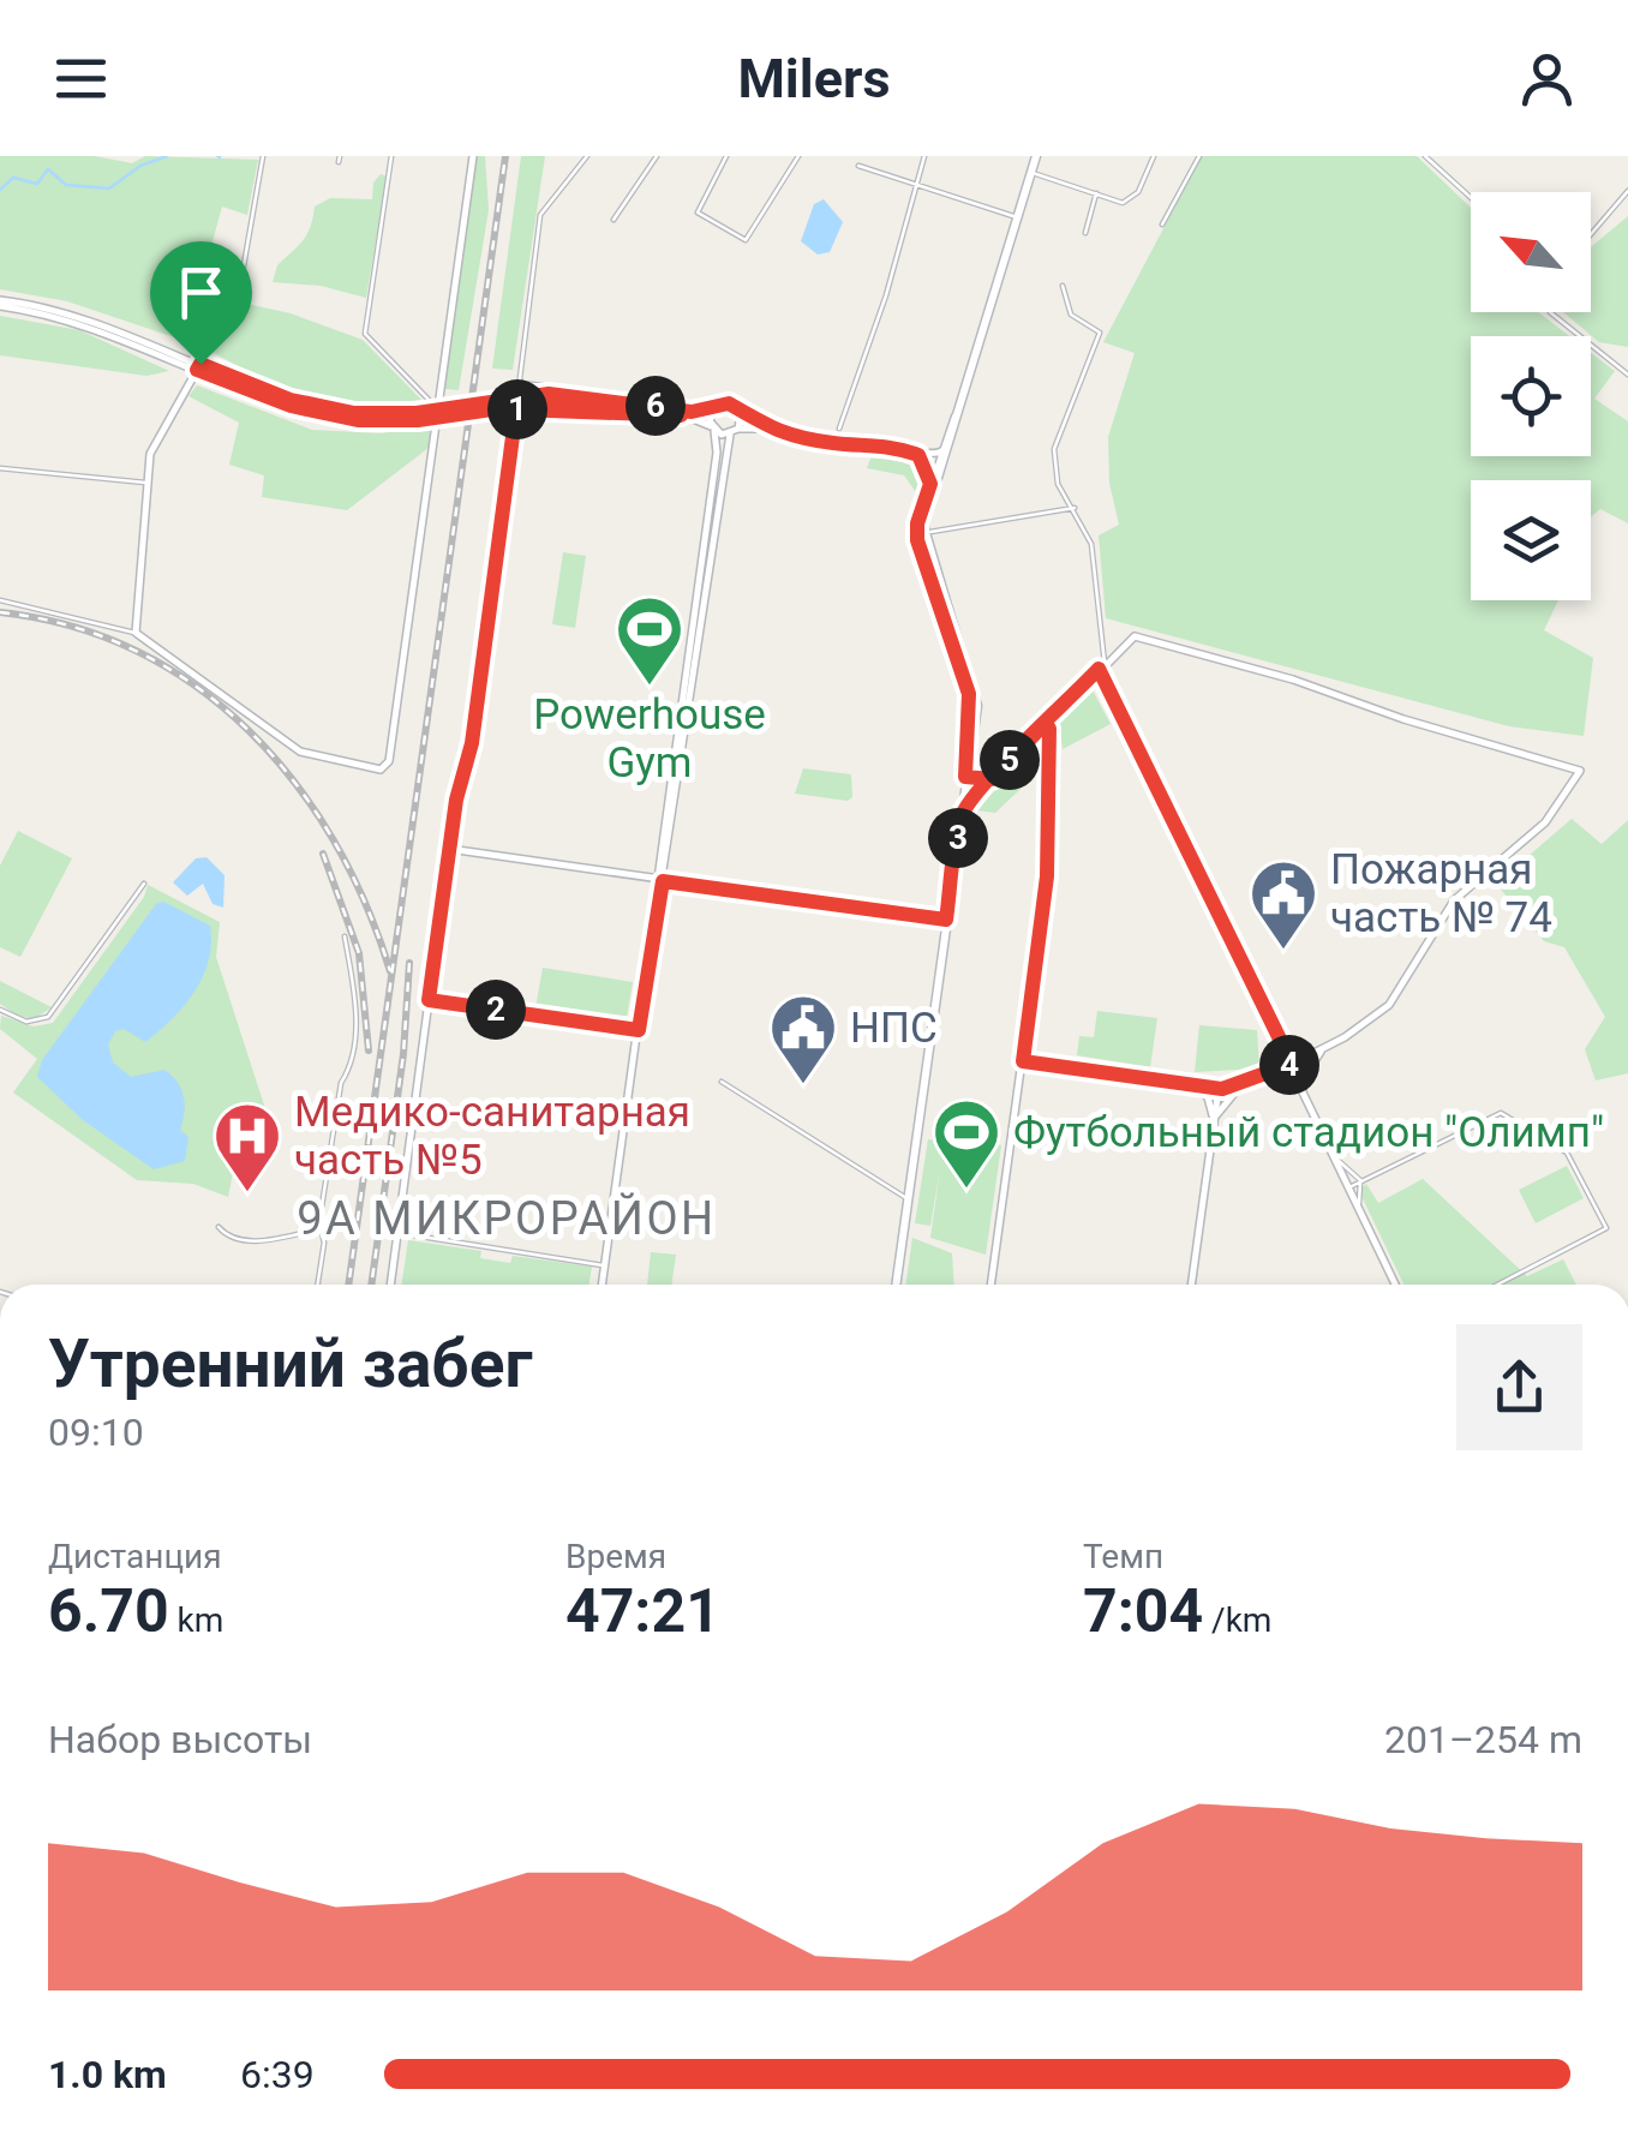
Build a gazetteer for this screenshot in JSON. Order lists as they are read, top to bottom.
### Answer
{
  "districts": ["9А МИКРОРАЙОН"],
  "places": {
    "sports": ["Powerhouse Gym", "Футбольный стадион \"Олимп\""],
    "public building": ["Пожарная часть № 74", "НПС"],
    "hospital": ["Медико-санитарная часть №5"]
  },
  "north": "top left",
  "page": {
    "header": "Milers",
    "pins": [
      "6",
      "1",
      "5",
      "3",
      "2",
      "4"
    ],
    "heading": ["Утренний забег", "09:10"],
    "stats": [
      ["Дистанция", "6.70 km"],
      ["Время", "47:21"],
      ["Темп", "7:04 /km"]
    ],
    "chart": ["Набор высоты", "201–254 m"],
    "list": [
      {
        "name": "1.0 km",
        "note": "6:39"
      }
    ]
  }
}
